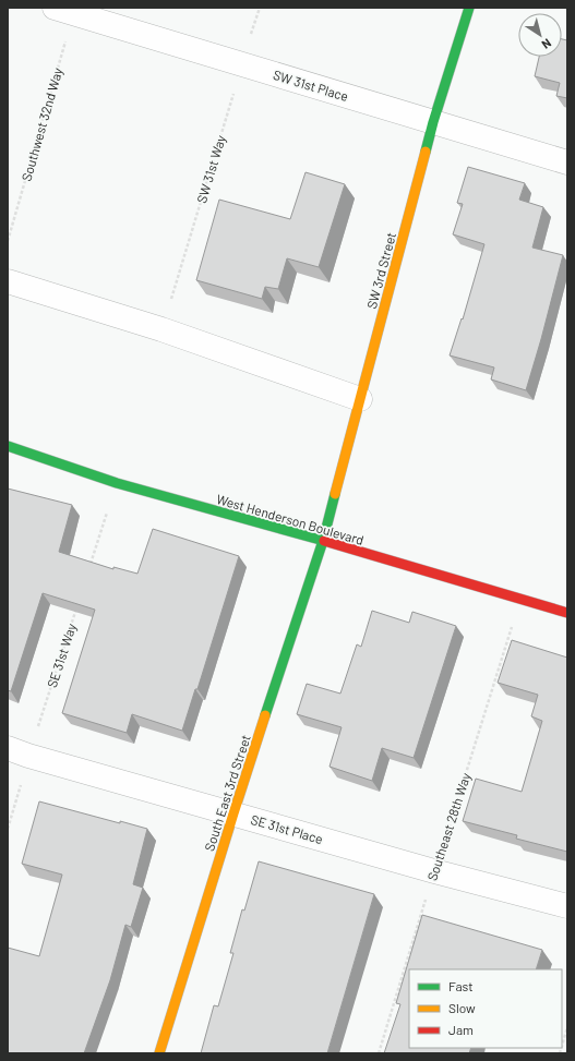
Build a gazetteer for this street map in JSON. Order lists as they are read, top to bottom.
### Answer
{
  "streets": {
    "street": [
      "SW 31st Place",
      "SW 3rd Street",
      "West Henderson Boulevard",
      "South East 3rd Street",
      "SE 31st Place"
    ],
    "path": [
      "Southwest 32nd Way",
      "SW 31st Way",
      "SE 31st Way",
      "Southeast 28th Way"
    ]
  },
  "crossings": [
    ["SW 31st Place", "Southwest 32nd Way"],
    ["SW 31st Place", "SW 31st Way"],
    ["SW 31st Place", "SW 3rd Street"],
    ["SW 3rd Street", "West Henderson Boulevard"],
    ["SW 3rd Street", "South East 3rd Street"],
    ["West Henderson Boulevard", "South East 3rd Street"],
    ["West Henderson Boulevard", "Southeast 28th Way"],
    ["SE 31st Way", "SE 31st Place"],
    ["South East 3rd Street", "SE 31st Place"],
    ["Southeast 28th Way", "SE 31st Place"]
  ],
  "legend": ["Fast", "Slow", "Jam"],
  "north": "bottom right"
}
